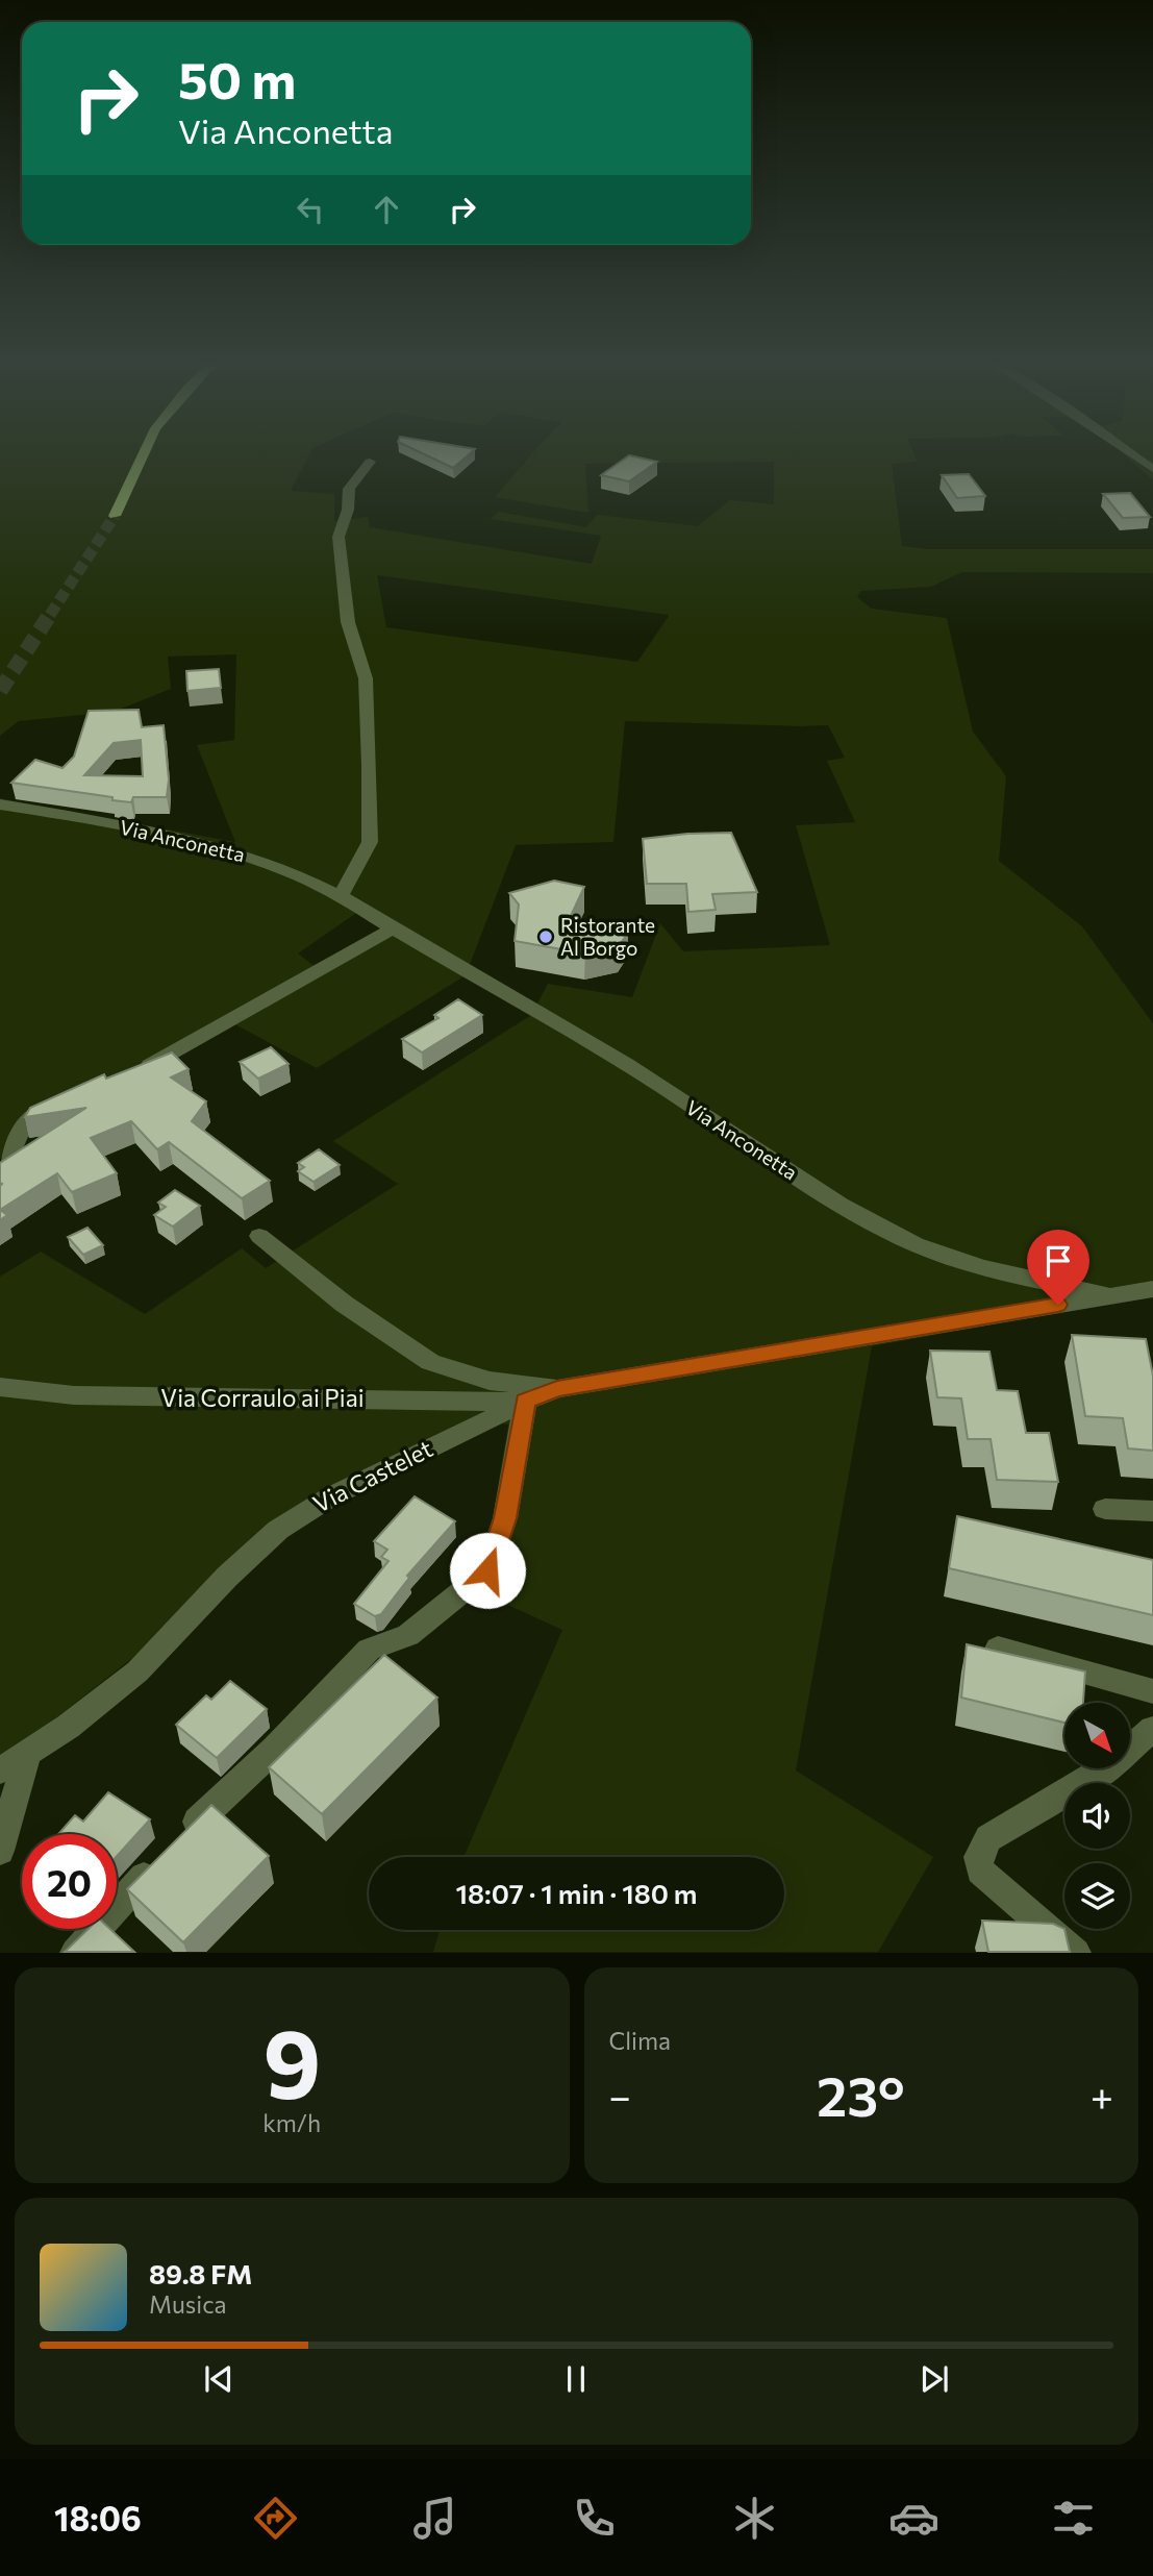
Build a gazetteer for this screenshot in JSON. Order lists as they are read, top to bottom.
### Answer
{
  "streets": {
    "street": ["Via Anconetta", "Via Corraulo ai Piai", "Via Castelet"]
  },
  "crossings": [
    ["Via Anconetta", "Via Corraulo ai Piai"],
    ["Via Anconetta", "Via Castelet"],
    ["Via Corraulo ai Piai", "Via Castelet"]
  ],
  "places": ["Ristorante Al Borgo"],
  "north": "bottom right",
  "page": {
    "turn": ["50 m", "Via Anconetta"],
    "limit": "20",
    "trip": "18:07 · 1 min · 180 m",
    "tile": [
      ["9", "km/h"],
      "Clima"
    ],
    "heat": ["−", "23°", "+"],
    "song": ["89.8 FM", "Musica"],
    "tabs": "18:06"
  }
}
